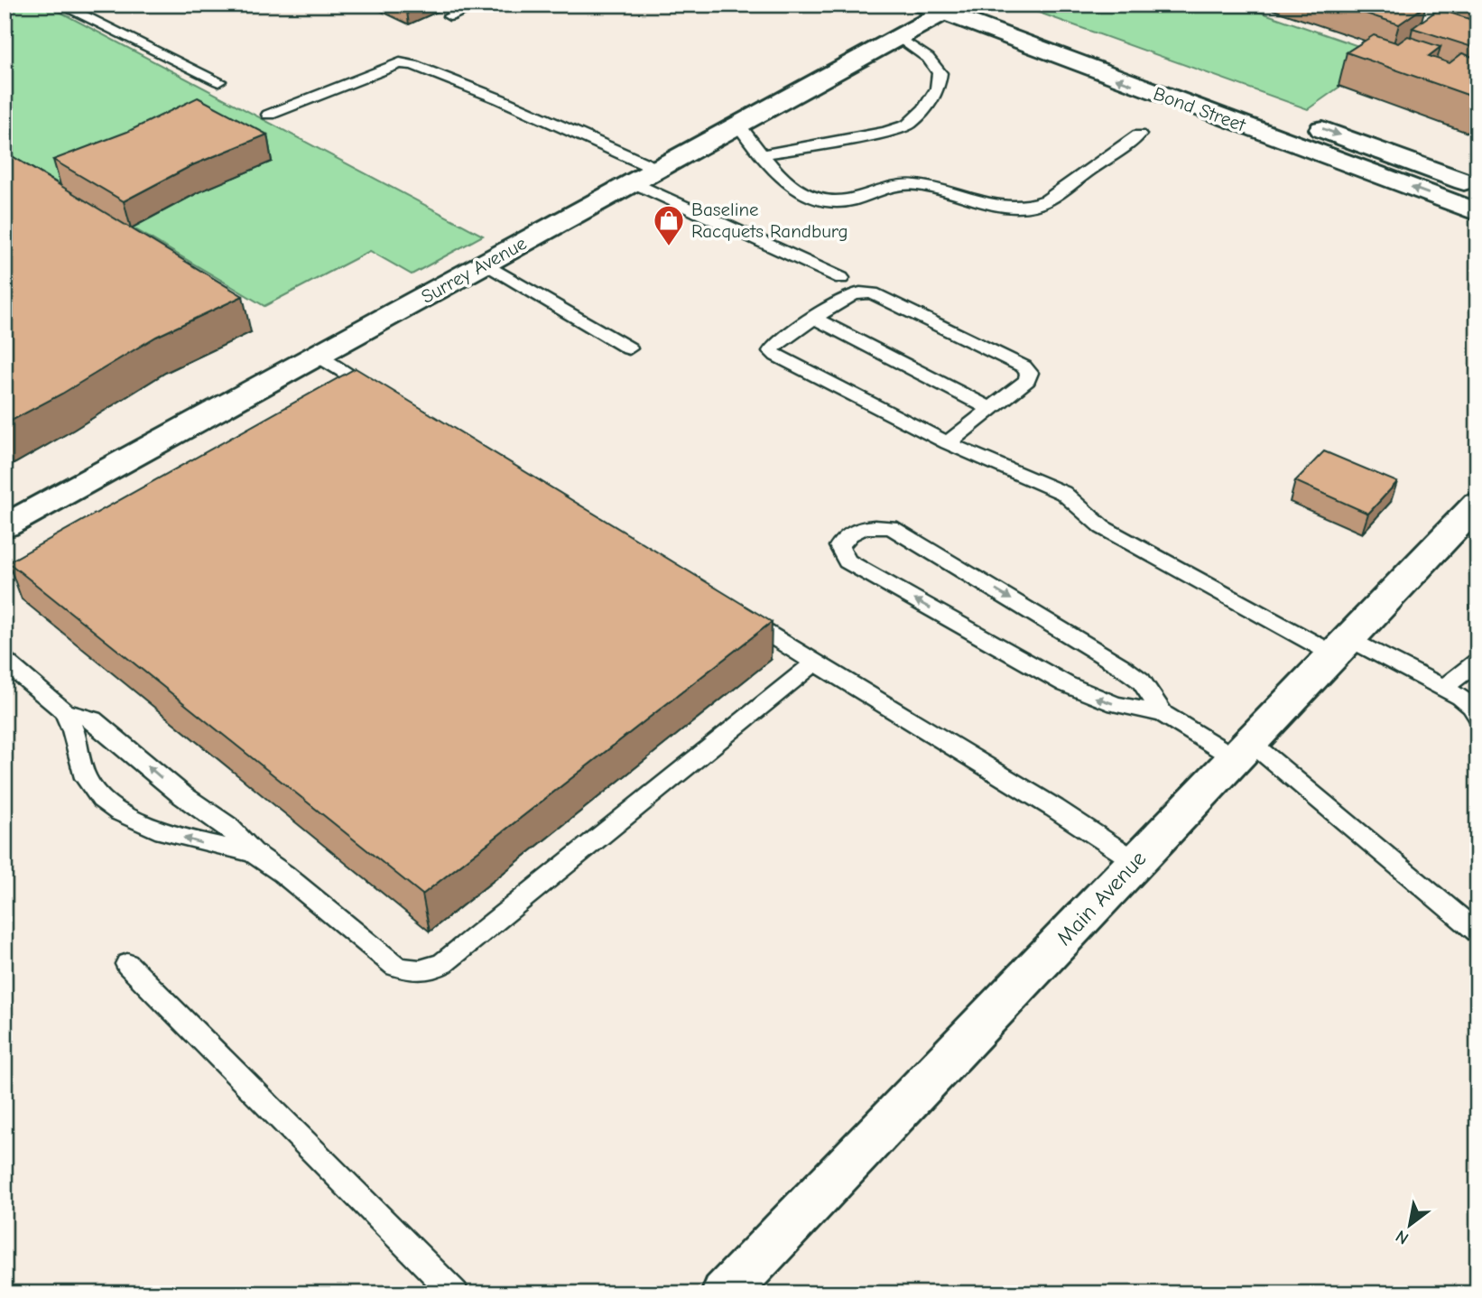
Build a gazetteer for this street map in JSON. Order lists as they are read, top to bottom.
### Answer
{
  "streets": {
    "street": ["Bond Street", "Surrey Avenue", "Main Avenue"]
  },
  "crossings": [
    ["Bond Street", "Surrey Avenue"]
  ],
  "places": {
    "shop": ["Baseline Racquets Randburg"]
  },
  "north": "bottom left"
}
